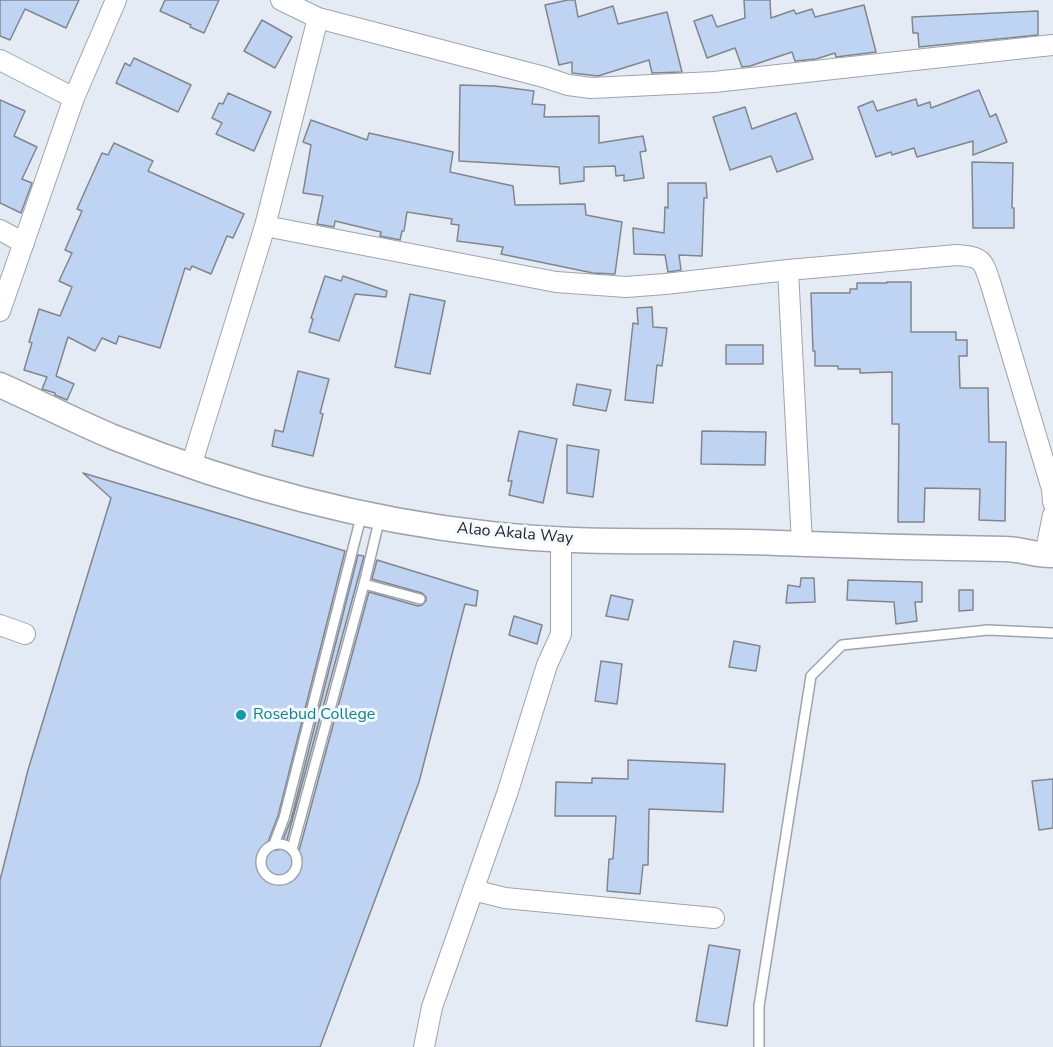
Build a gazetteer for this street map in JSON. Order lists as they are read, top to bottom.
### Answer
{
  "streets": {
    "street": ["Alao Akala Way"]
  },
  "places": ["Rosebud College"]
}
